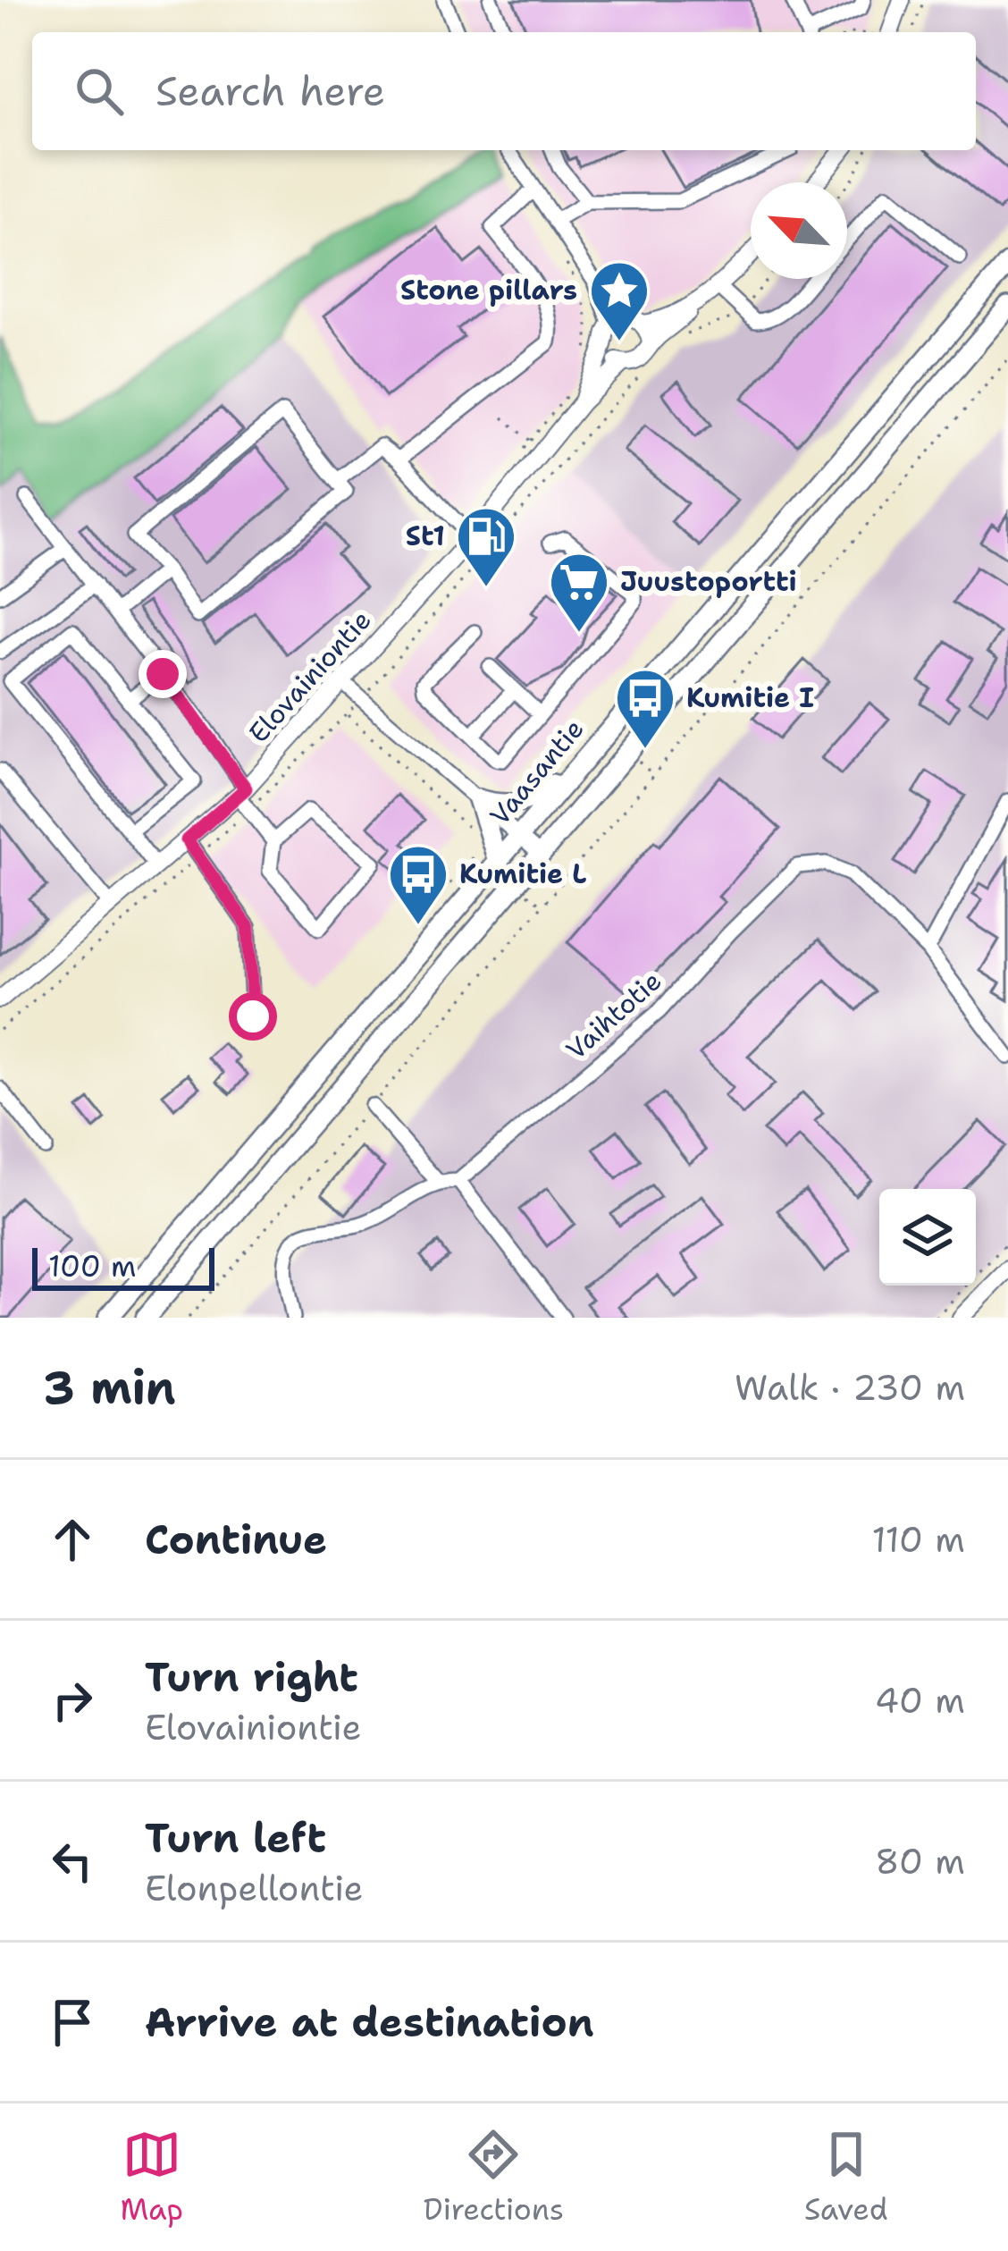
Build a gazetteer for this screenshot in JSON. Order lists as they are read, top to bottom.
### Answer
{
  "streets": {
    "highway": ["Vaasantie"],
    "main road": ["Elovainiontie"],
    "street": ["Vaihtotie"]
  },
  "places": {
    "place": ["Stone pillars"],
    "fuel station": ["St1"],
    "supermarket": ["Juustoportti"],
    "bus stop": ["Kumitie I", "Kumitie L"]
  },
  "scale_bar": "100 m",
  "north": "top left",
  "page": {
    "search": "Search here",
    "scale": "100 m",
    "heading": ["3 min", "Walk · 230 m"],
    "list": [
      ["Continue", "110 m"],
      ["Turn right", "Elovainiontie", "40 m"],
      ["Turn left", "Elonpellontie", "80 m"],
      "Arrive at destination"
    ],
    "nav": ["Map", "Directions", "Saved"]
  }
}
